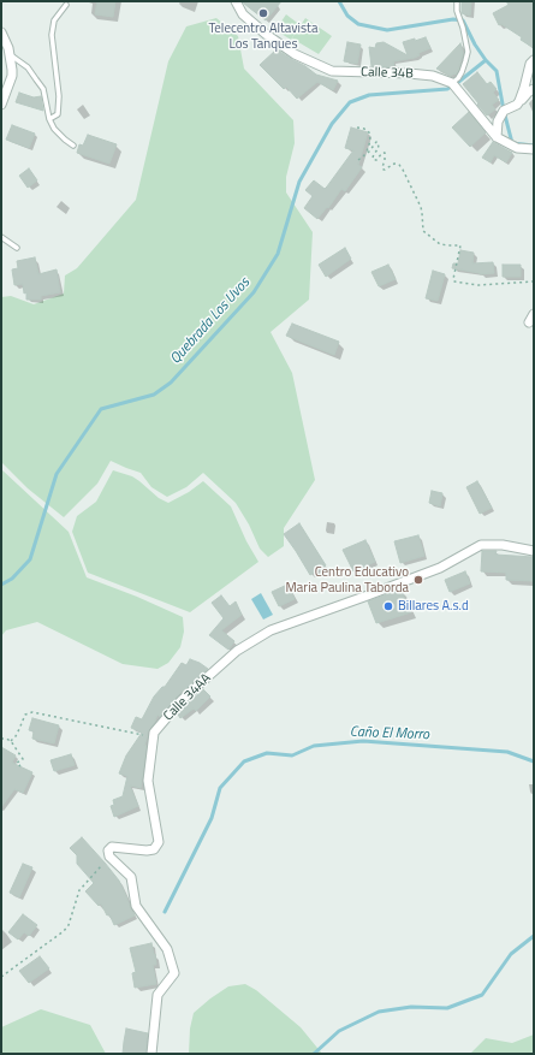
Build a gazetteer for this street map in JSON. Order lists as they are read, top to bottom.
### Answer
{
  "streets": {
    "street": ["Calle 34B", "Calle 34AA"]
  },
  "water": ["Quebrada Los Uvos", "Caño El Morro"],
  "places": ["Telecentro Altavista Los Tanques", "Centro Educativo Maria Paulina Taborda", "Billares A.s.d"]
}
